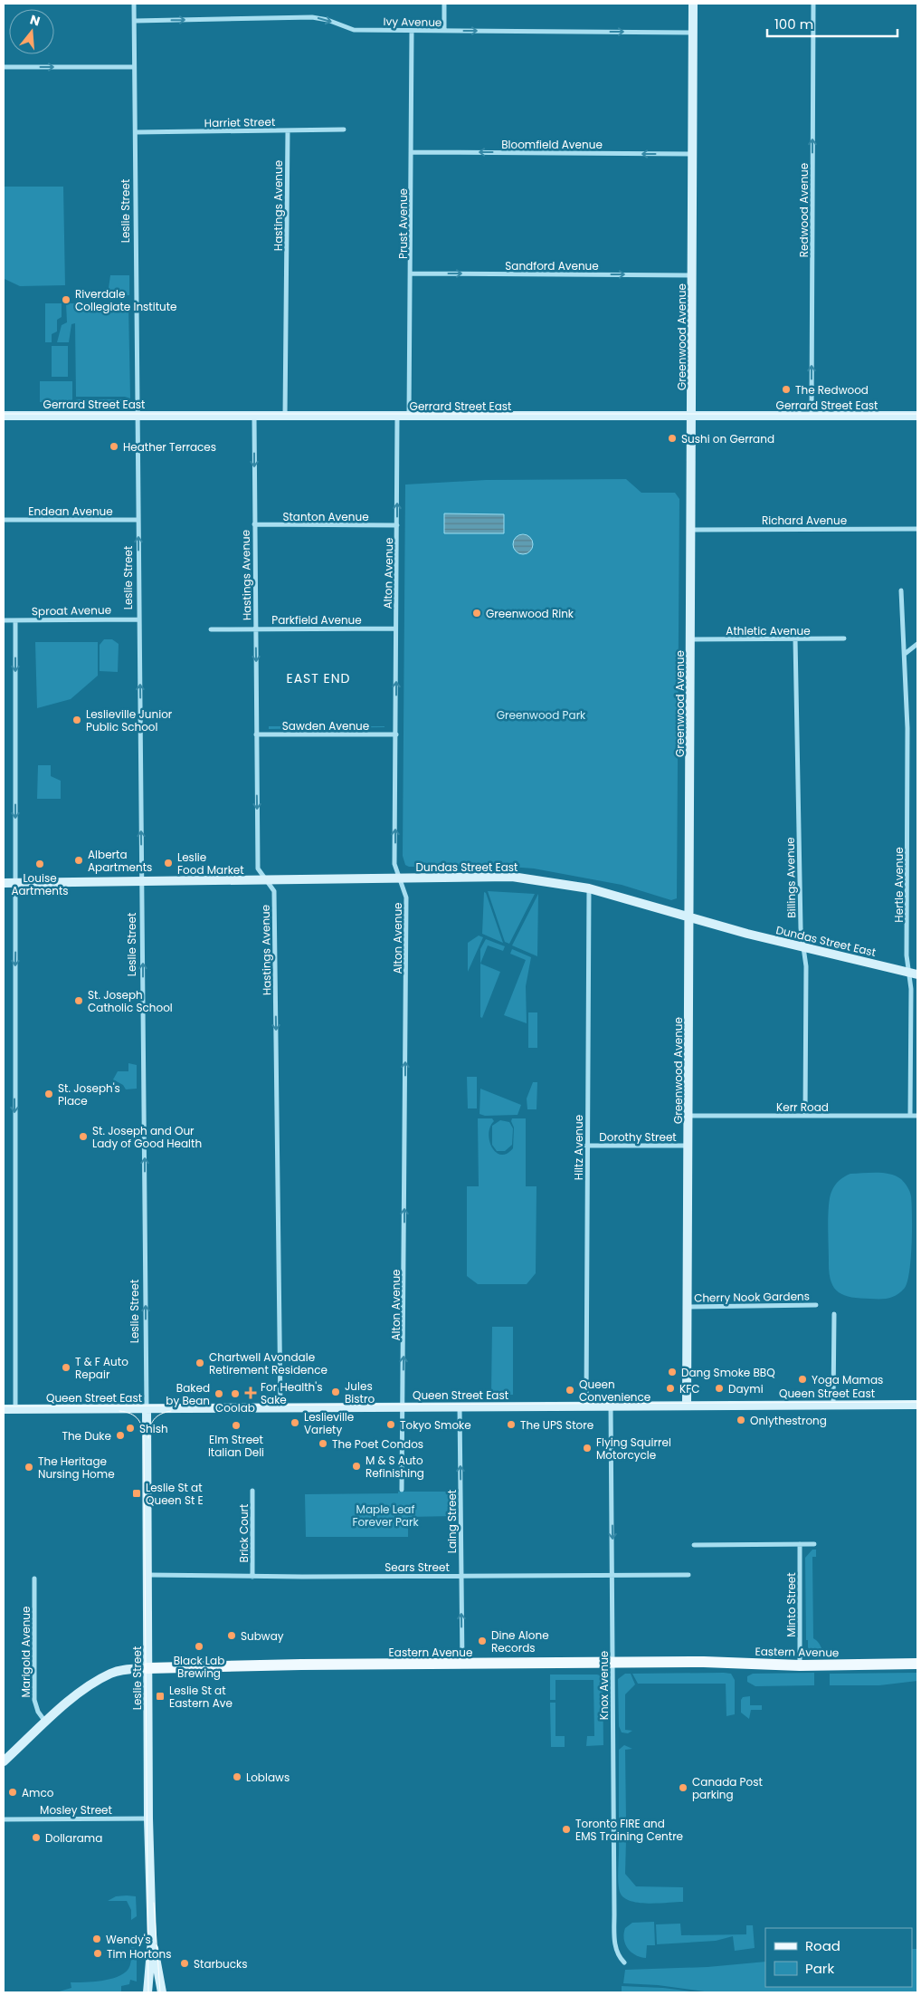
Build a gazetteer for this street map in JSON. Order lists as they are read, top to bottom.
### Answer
{
  "streets": {
    "main road": [
      "Leslie Street",
      "Greenwood Avenue",
      "Gerrard Street East",
      "Dundas Street East",
      "Queen Street East",
      "Eastern Avenue"
    ],
    "street": [
      "Ivy Avenue",
      "Harriet Street",
      "Bloomfield Avenue",
      "Hastings Avenue",
      "Redwood Avenue",
      "Prust Avenue",
      "Sandford Avenue",
      "Endean Avenue",
      "Stanton Avenue",
      "Richard Avenue",
      "Alton Avenue",
      "Sproat Avenue",
      "Parkfield Avenue",
      "Athletic Avenue",
      "Sawden Avenue",
      "Billings Avenue",
      "Hertle Avenue",
      "Kerr Road",
      "Dorothy Street",
      "Hiltz Avenue",
      "Cherry Nook Gardens",
      "Laing Street",
      "Brick Court",
      "Sears Street",
      "Minto Street",
      "Marigold Avenue",
      "Knox Avenue",
      "Mosley Street"
    ]
  },
  "crossings": [
    ["Ivy Avenue", "Leslie Street"],
    ["Ivy Avenue", "Prust Avenue"],
    ["Ivy Avenue", "Greenwood Avenue"],
    ["Harriet Street", "Hastings Avenue"],
    ["Harriet Street", "Leslie Street"],
    ["Bloomfield Avenue", "Prust Avenue"],
    ["Bloomfield Avenue", "Greenwood Avenue"],
    ["Hastings Avenue", "Gerrard Street East"],
    ["Hastings Avenue", "Stanton Avenue"],
    ["Hastings Avenue", "Parkfield Avenue"],
    ["Hastings Avenue", "Sawden Avenue"],
    ["Hastings Avenue", "Dundas Street East"],
    ["Hastings Avenue", "Queen Street East"],
    ["Redwood Avenue", "Gerrard Street East"],
    ["Leslie Street", "Gerrard Street East"],
    ["Leslie Street", "Endean Avenue"],
    ["Leslie Street", "Sproat Avenue"],
    ["Leslie Street", "Dundas Street East"],
    ["Leslie Street", "Queen Street East"],
    ["Leslie Street", "Sears Street"],
    ["Leslie Street", "Eastern Avenue"],
    ["Leslie Street", "Mosley Street"],
    ["Prust Avenue", "Sandford Avenue"],
    ["Prust Avenue", "Gerrard Street East"],
    ["Sandford Avenue", "Greenwood Avenue"],
    ["Greenwood Avenue", "Gerrard Street East"],
    ["Greenwood Avenue", "Richard Avenue"],
    ["Greenwood Avenue", "Athletic Avenue"],
    ["Greenwood Avenue", "Dundas Street East"],
    ["Greenwood Avenue", "Kerr Road"],
    ["Greenwood Avenue", "Dorothy Street"],
    ["Greenwood Avenue", "Cherry Nook Gardens"],
    ["Greenwood Avenue", "Queen Street East"],
    ["Gerrard Street East", "Alton Avenue"],
    ["Stanton Avenue", "Alton Avenue"],
    ["Alton Avenue", "Parkfield Avenue"],
    ["Alton Avenue", "Sawden Avenue"],
    ["Alton Avenue", "Dundas Street East"],
    ["Alton Avenue", "Queen Street East"],
    ["Athletic Avenue", "Billings Avenue"],
    ["Dundas Street East", "Billings Avenue"],
    ["Dundas Street East", "Hertle Avenue"],
    ["Dundas Street East", "Hiltz Avenue"],
    ["Billings Avenue", "Kerr Road"],
    ["Hertle Avenue", "Kerr Road"],
    ["Dorothy Street", "Hiltz Avenue"],
    ["Hiltz Avenue", "Queen Street East"],
    ["Queen Street East", "Laing Street"],
    ["Queen Street East", "Knox Avenue"],
    ["Laing Street", "Sears Street"],
    ["Laing Street", "Eastern Avenue"],
    ["Brick Court", "Sears Street"],
    ["Sears Street", "Knox Avenue"],
    ["Minto Street", "Eastern Avenue"],
    ["Marigold Avenue", "Eastern Avenue"],
    ["Eastern Avenue", "Knox Avenue"]
  ],
  "one_way": [
    "Ivy Avenue",
    "Bloomfield Avenue",
    "Hastings Avenue",
    "Redwood Avenue",
    "Leslie Street",
    "Sandford Avenue",
    "Alton Avenue",
    "Laing Street"
  ],
  "districts": ["EAST END"],
  "parks": ["Greenwood Park", "Maple Leaf Forever Park"],
  "places": {
    "other": [
      "Riverdale Collegiate Institute",
      "The Redwood",
      "Sushi on Gerrand",
      "Heather Terraces",
      "Greenwood Rink",
      "Leslieville Junior Public School",
      "Alberta Apartments",
      "Leslie Food Market",
      "Louise Aartments",
      "St. Joseph Catholic School",
      "St. Joseph's Place",
      "St. Joseph and Our Lady of Good Health",
      "Chartwell Avondale Retirement Residence",
      "T & F Auto Repair",
      "Dang Smoke BBQ",
      "Yoga Mamas",
      "KFC",
      "Daymi",
      "Queen Convenience",
      "Jules Bistro",
      "Baked by Bean",
      "Coolab",
      "Onlythestrong",
      "Leslieville Variety",
      "Tokyo Smoke",
      "The UPS Store",
      "Elm Street Italian Deli",
      "Shish",
      "The Duke",
      "The Poet Condos",
      "Flying Squirrel Motorcycle",
      "M & S Auto Refinishing",
      "The Heritage Nursing Home",
      "Subway",
      "Dine Alone Records",
      "Black Lab Brewing",
      "Loblaws",
      "Canada Post parking",
      "Amco",
      "Toronto FIRE and EMS Training Centre",
      "Dollarama",
      "Wendy's",
      "Tim Hortons",
      "Starbucks"
    ],
    "health": ["For Health's Sake"],
    "transit": ["Leslie St at Queen St E", "Leslie St at Eastern Ave"]
  },
  "legend": ["Road", "Park"],
  "scale_bar": "100 m",
  "north": "top"
}
